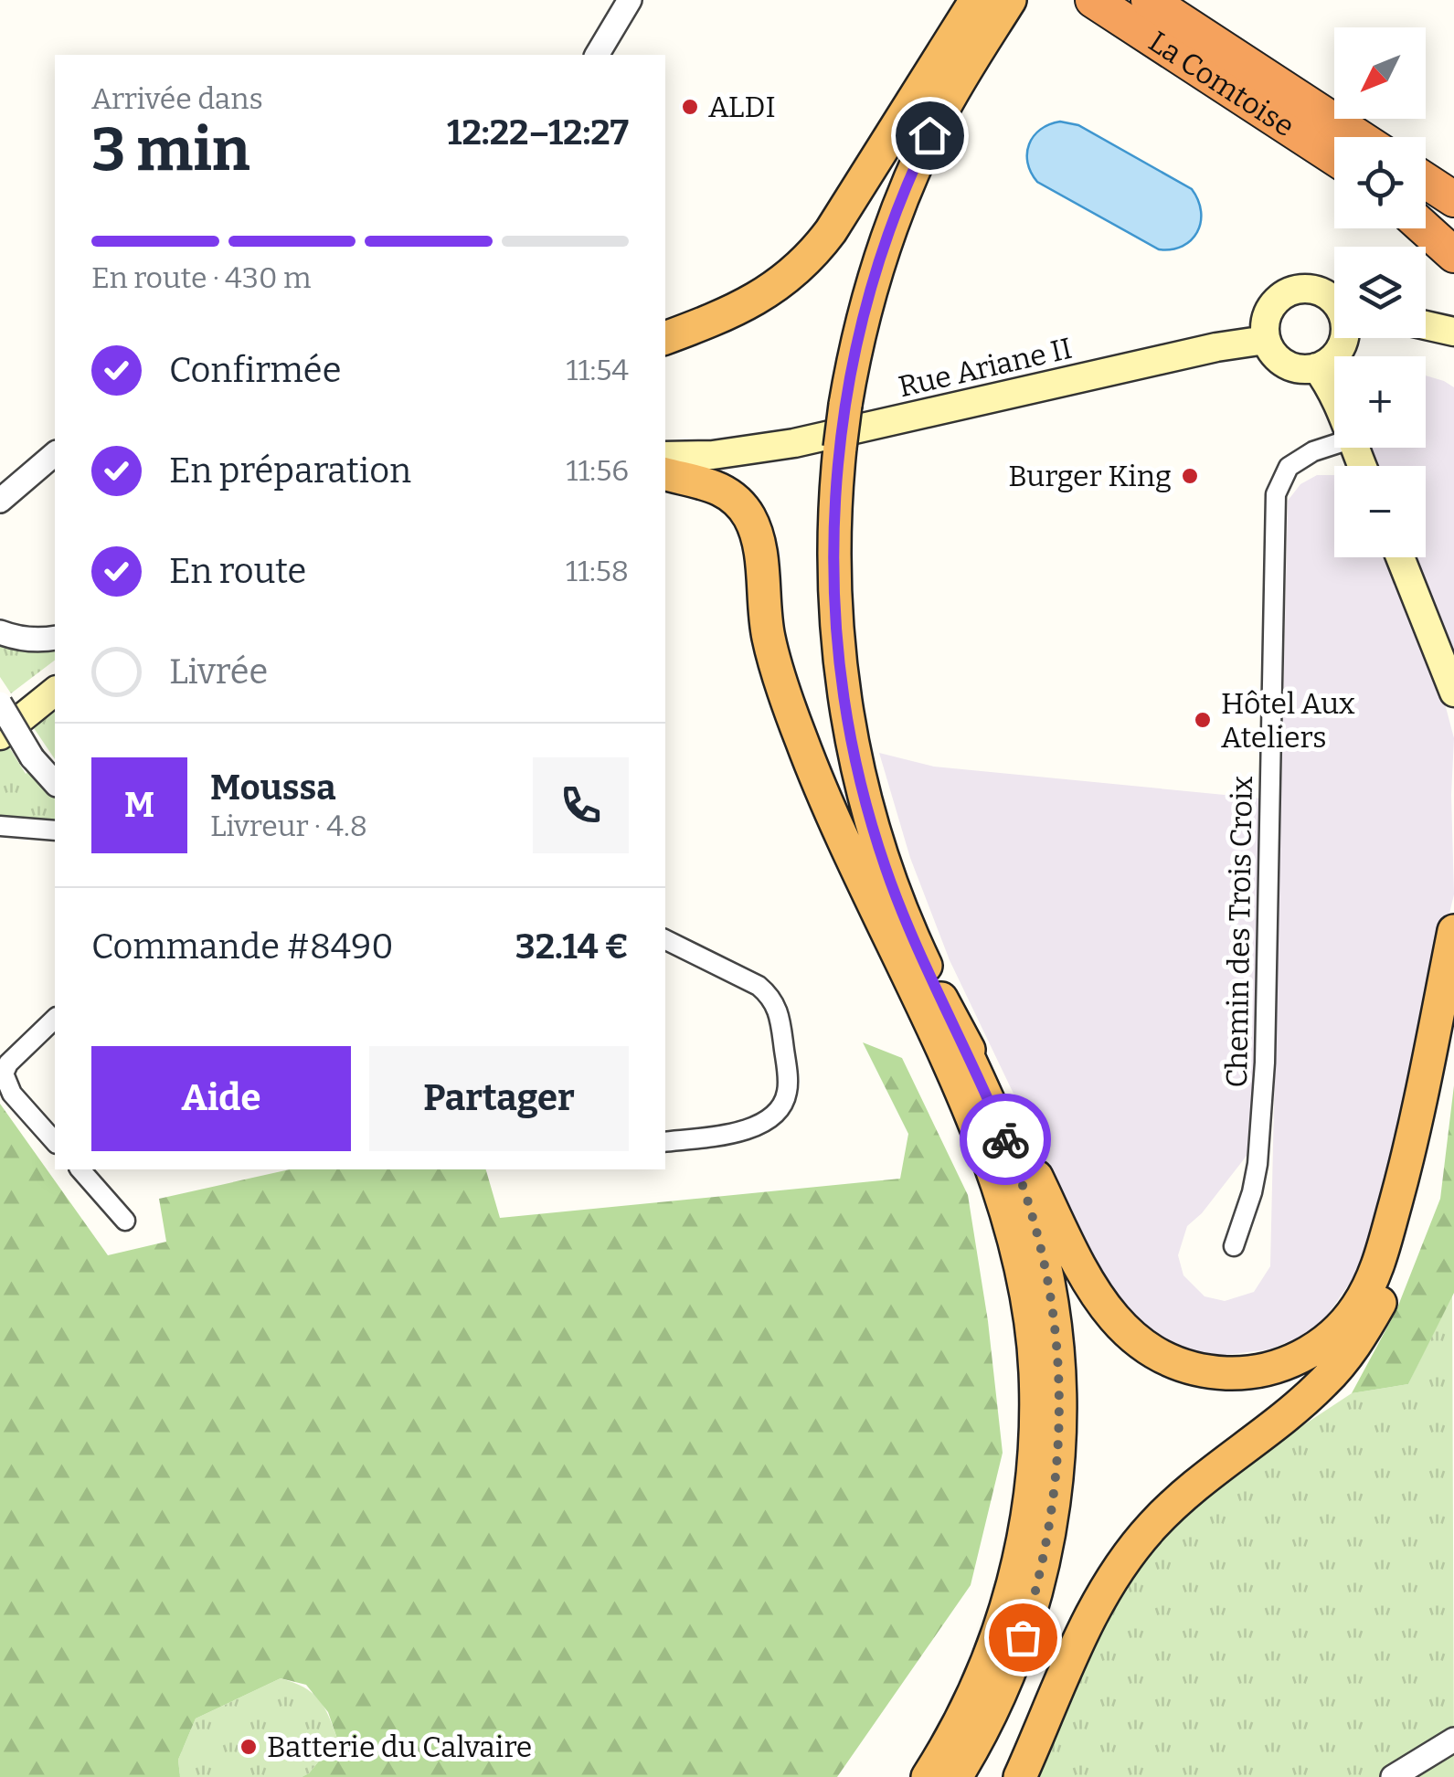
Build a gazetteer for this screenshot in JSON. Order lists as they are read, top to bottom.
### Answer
{
  "streets": {
    "highway": ["La Comtoise"],
    "main road": ["Rue Ariane II"],
    "street": ["Chemin des Trois Croix"]
  },
  "places": [
    "ALDI",
    "Burger King",
    "Hôtel Aux Ateliers",
    "Batterie du Calvaire"
  ],
  "north": "bottom left",
  "page": {
    "map_buttons": ["+", "−"],
    "heading": ["3 min", "Arrivée dans", "12:22–12:27"],
    "panel": [
      "Moussa",
      "Livreur · 4.8",
      "Commande #8490",
      "32.14 €"
    ],
    "bar": "En route · 430 m",
    "list": [
      ["Confirmée", "11:54"],
      ["En préparation", "11:56"],
      ["En route", "11:58"],
      "Livrée"
    ],
    "round": "M",
    "buttons": ["Aide", "Partager"]
  }
}
